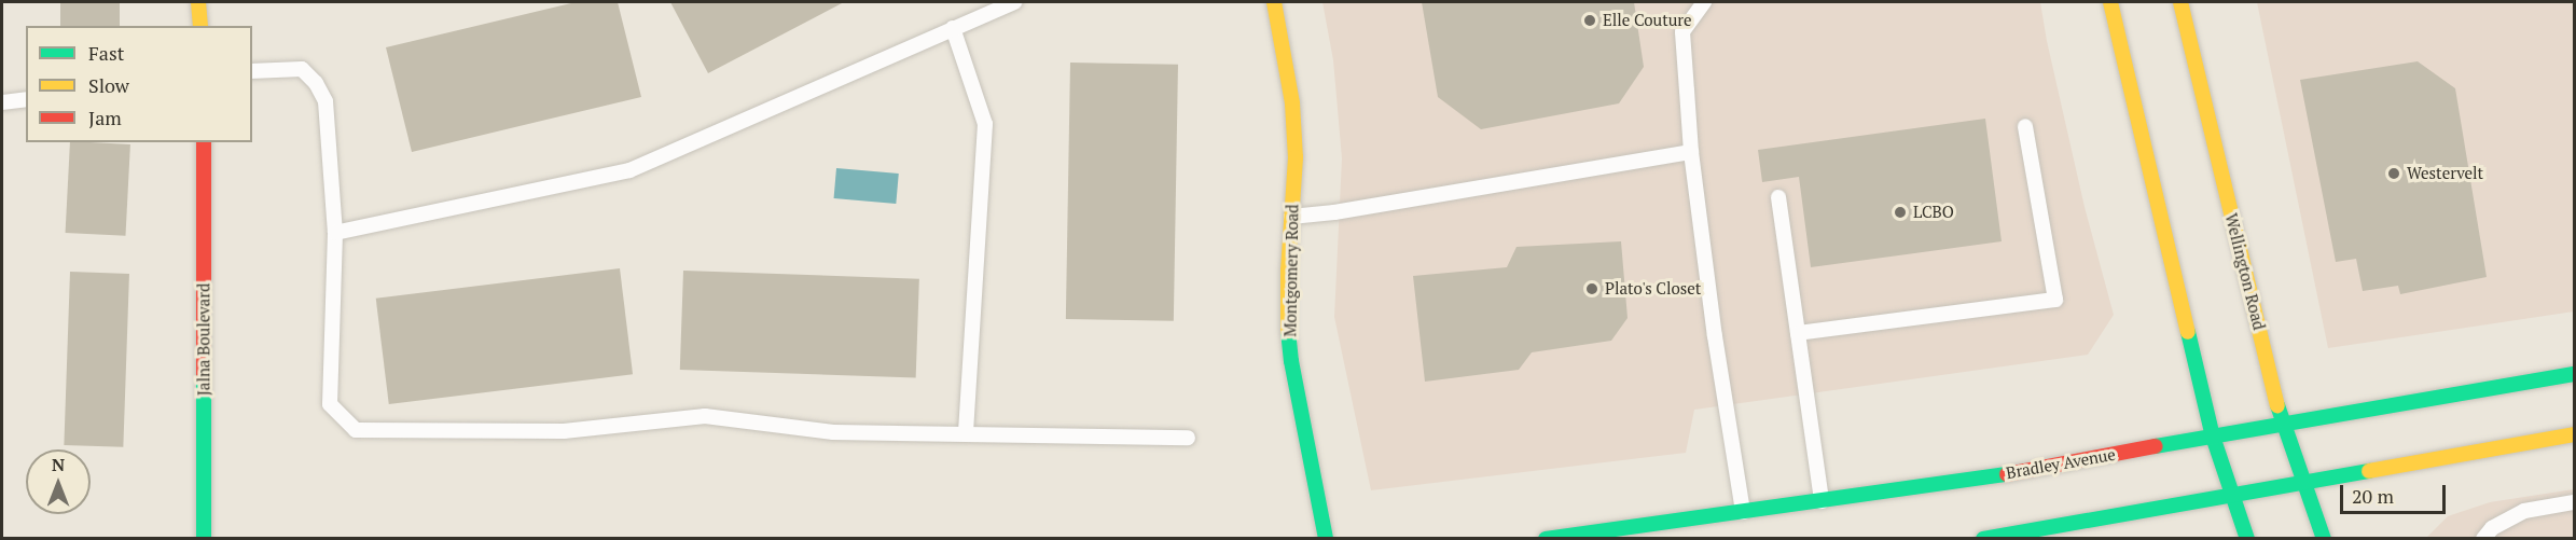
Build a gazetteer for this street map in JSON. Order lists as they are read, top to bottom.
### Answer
{
  "streets": {
    "main road": [
      "Montgomery Road",
      "Wellington Road",
      "Jalna Boulevard",
      "Bradley Avenue"
    ]
  },
  "crossings": [
    ["Wellington Road", "Bradley Avenue"]
  ],
  "places": [
    "Elle Couture",
    "Westervelt",
    "LCBO",
    "Plato's Closet"
  ],
  "legend": ["Fast", "Slow", "Jam"],
  "scale_bar": "20 m",
  "north": "top"
}
